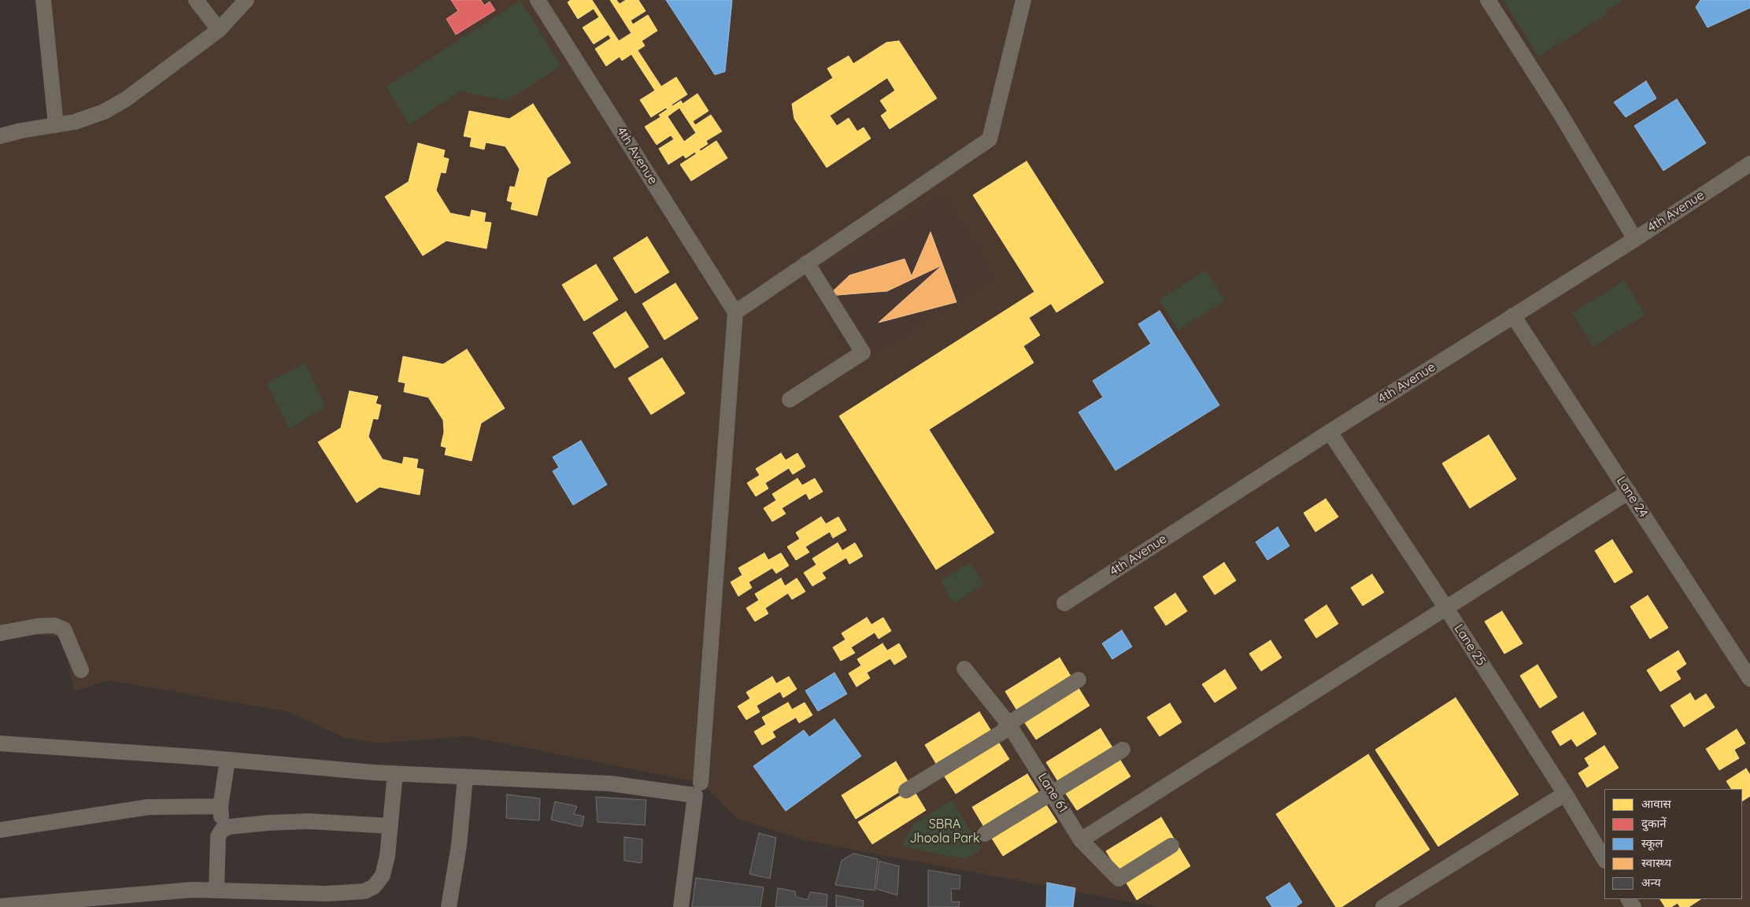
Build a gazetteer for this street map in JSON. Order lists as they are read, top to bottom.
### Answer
{
  "streets": {
    "street": [
      "4th Avenue",
      "Lane 24",
      "Lane 25",
      "Lane 61"
    ]
  },
  "crossings": [
    ["4th Avenue", "Lane 24"],
    ["4th Avenue", "Lane 25"]
  ],
  "parks": ["SBRA Jhoola Park"],
  "legend": [
    "आवास",
    "दुकानें",
    "स्कूल",
    "स्वास्थ्य",
    "अन्य"
  ]
}
